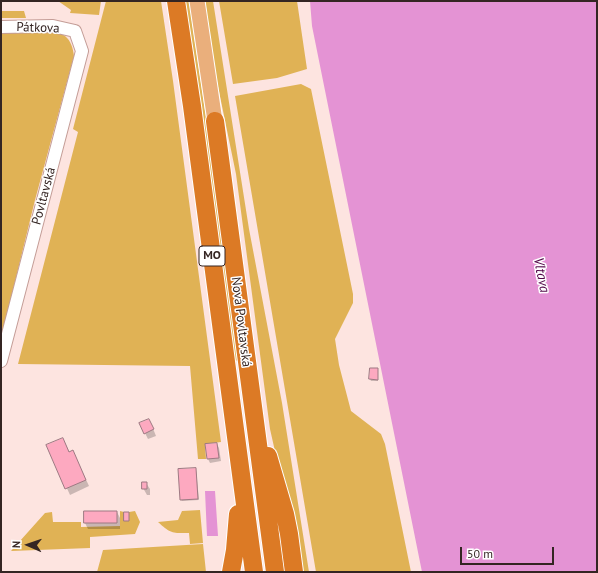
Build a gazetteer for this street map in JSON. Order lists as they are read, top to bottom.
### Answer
{
  "streets": {
    "highway": ["MO", "Nová Povltavská"],
    "street": ["Pátkova", "Povltavská"]
  },
  "crossings": [
    ["Pátkova", "Povltavská"]
  ],
  "water": ["Vltava"],
  "scale_bar": "50 m",
  "north": "left"
}
